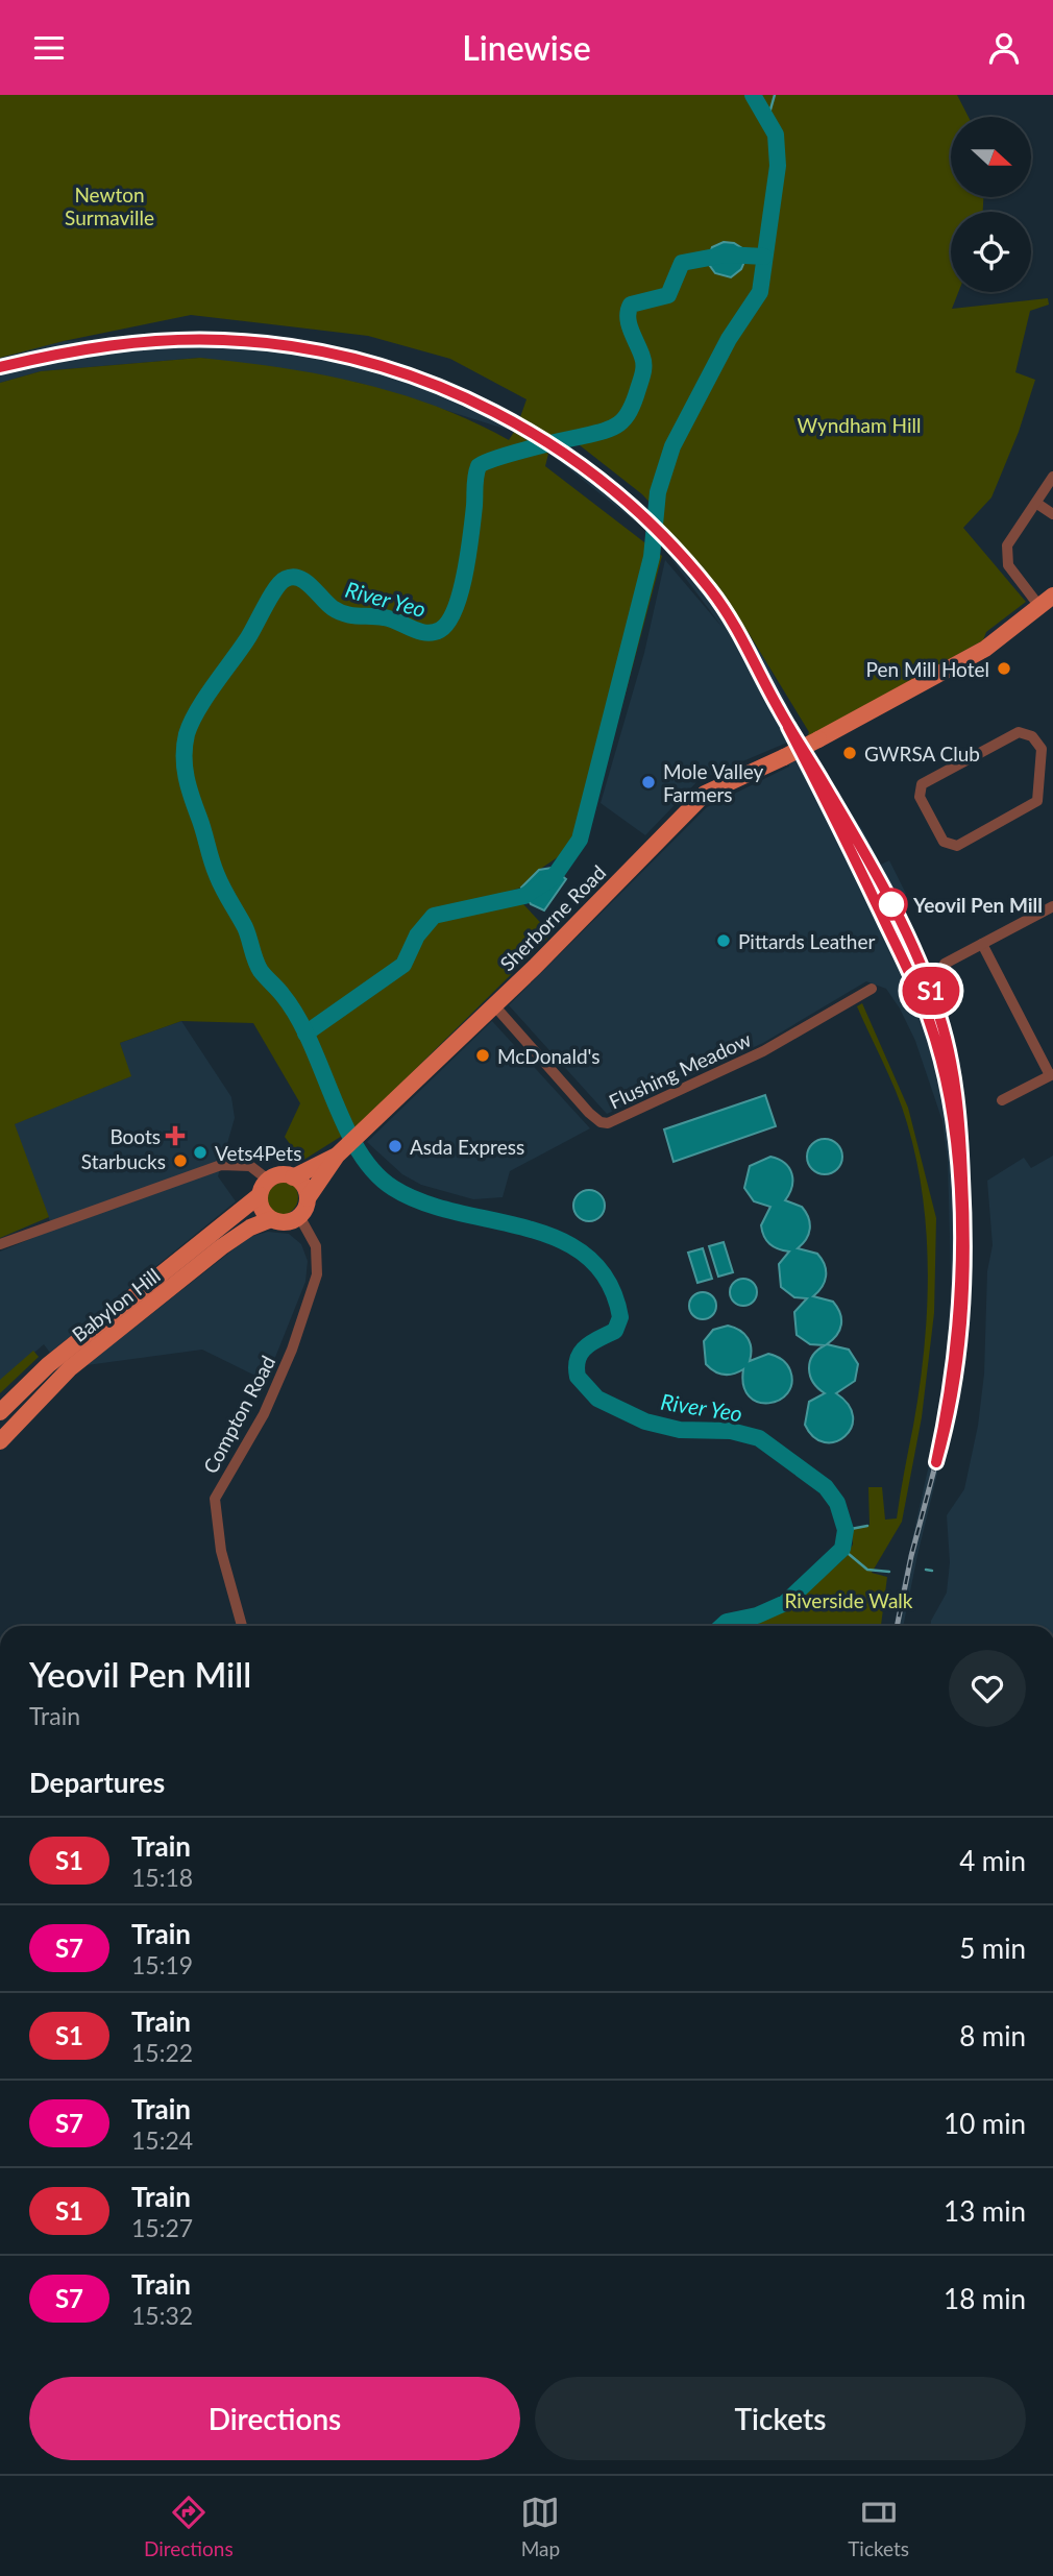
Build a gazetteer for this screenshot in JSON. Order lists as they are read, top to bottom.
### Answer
{
  "streets": {
    "main road": ["Sherborne Road", "Babylon Hill"],
    "street": ["Flushing Meadow", "Compton Road"]
  },
  "crossings": [
    ["Sherborne Road", "Flushing Meadow"],
    ["Babylon Hill", "Compton Road"]
  ],
  "water": ["River Yeo"],
  "parks": ["Newton Surmaville", "Wyndham Hill", "Riverside Walk"],
  "places": {
    "other": [
      "Pen Mill Hotel",
      "GWRSA Club",
      "Mole Valley Farmers",
      "Yeovil Pen Mill",
      "Pittards Leather",
      "McDonald's",
      "Asda Express",
      "Vets4Pets",
      "Starbucks"
    ],
    "health": ["Boots"]
  },
  "north": "right",
  "page": {
    "header": "Linewise",
    "on_map": "S1",
    "heading": [
      ["Yeovil Pen Mill", "Train"],
      "Departures"
    ],
    "list": [
      {
        "mark": "S1",
        "name": "Train",
        "note": "15:18",
        "value": "4 min"
      },
      {
        "mark": "S7",
        "name": "Train",
        "note": "15:19",
        "value": "5 min"
      },
      {
        "mark": "S1",
        "name": "Train",
        "note": "15:22",
        "value": "8 min"
      },
      {
        "mark": "S7",
        "name": "Train",
        "note": "15:24",
        "value": "10 min"
      },
      {
        "mark": "S1",
        "name": "Train",
        "note": "15:27",
        "value": "13 min"
      },
      {
        "mark": "S7",
        "name": "Train",
        "note": "15:32",
        "value": "18 min"
      }
    ],
    "buttons": ["Directions", "Tickets"],
    "tabs": ["Directions", "Map", "Tickets"]
  }
}
